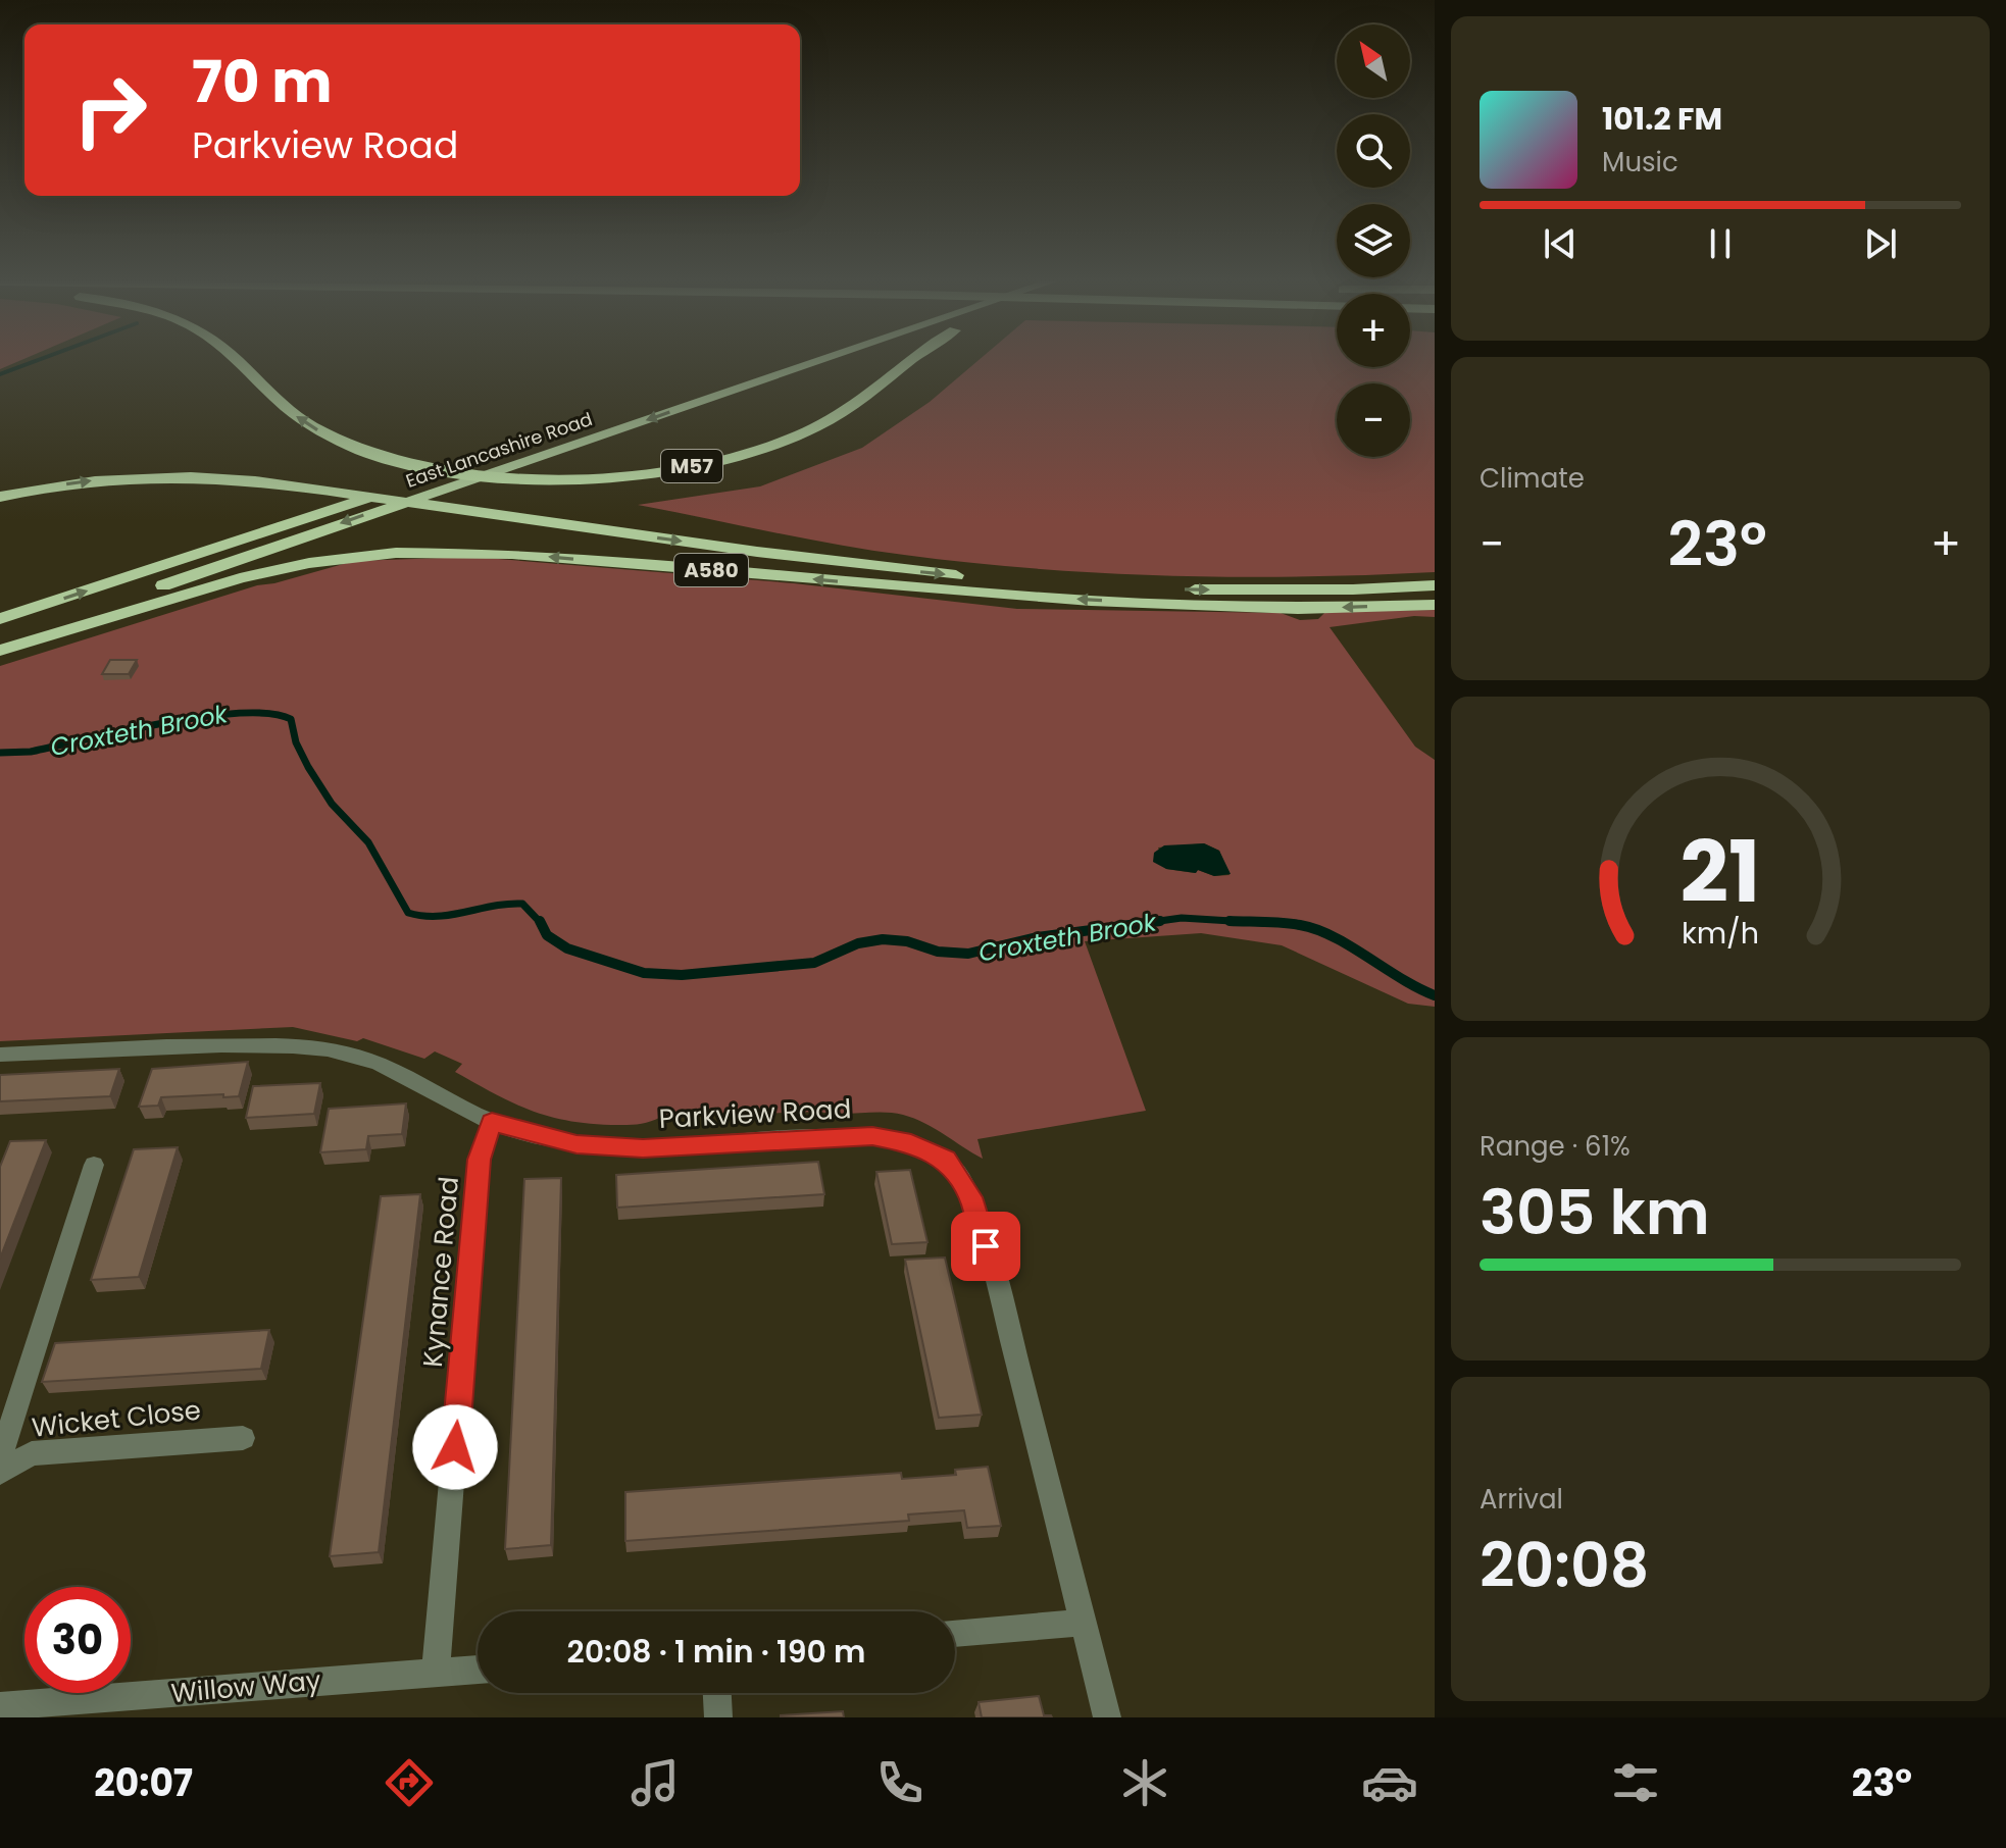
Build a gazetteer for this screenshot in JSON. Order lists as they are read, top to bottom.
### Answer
{
  "streets": {
    "highway": ["East Lancashire Road", "M57", "A580"],
    "street": [
      "Parkview Road",
      "Kynance Road",
      "Wicket Close",
      "Willow Way"
    ]
  },
  "crossings": [
    ["Parkview Road", "Kynance Road"],
    ["Kynance Road", "Willow Way"]
  ],
  "water": ["Croxteth Brook"],
  "north": "top left",
  "page": {
    "map_buttons": ["+", "−"],
    "turn": ["70 m", "Parkview Road"],
    "song": ["101.2 FM", "Music"],
    "tile": [
      "Climate",
      ["Range · 61%", "305 km"],
      ["Arrival", "20:08"]
    ],
    "heat": ["−", "23°", "+"],
    "limit": "30",
    "trip": "20:08 · 1 min · 190 m",
    "tabs": ["20:07", "23°"],
    "gauge": ["21", "km/h"]
  }
}
